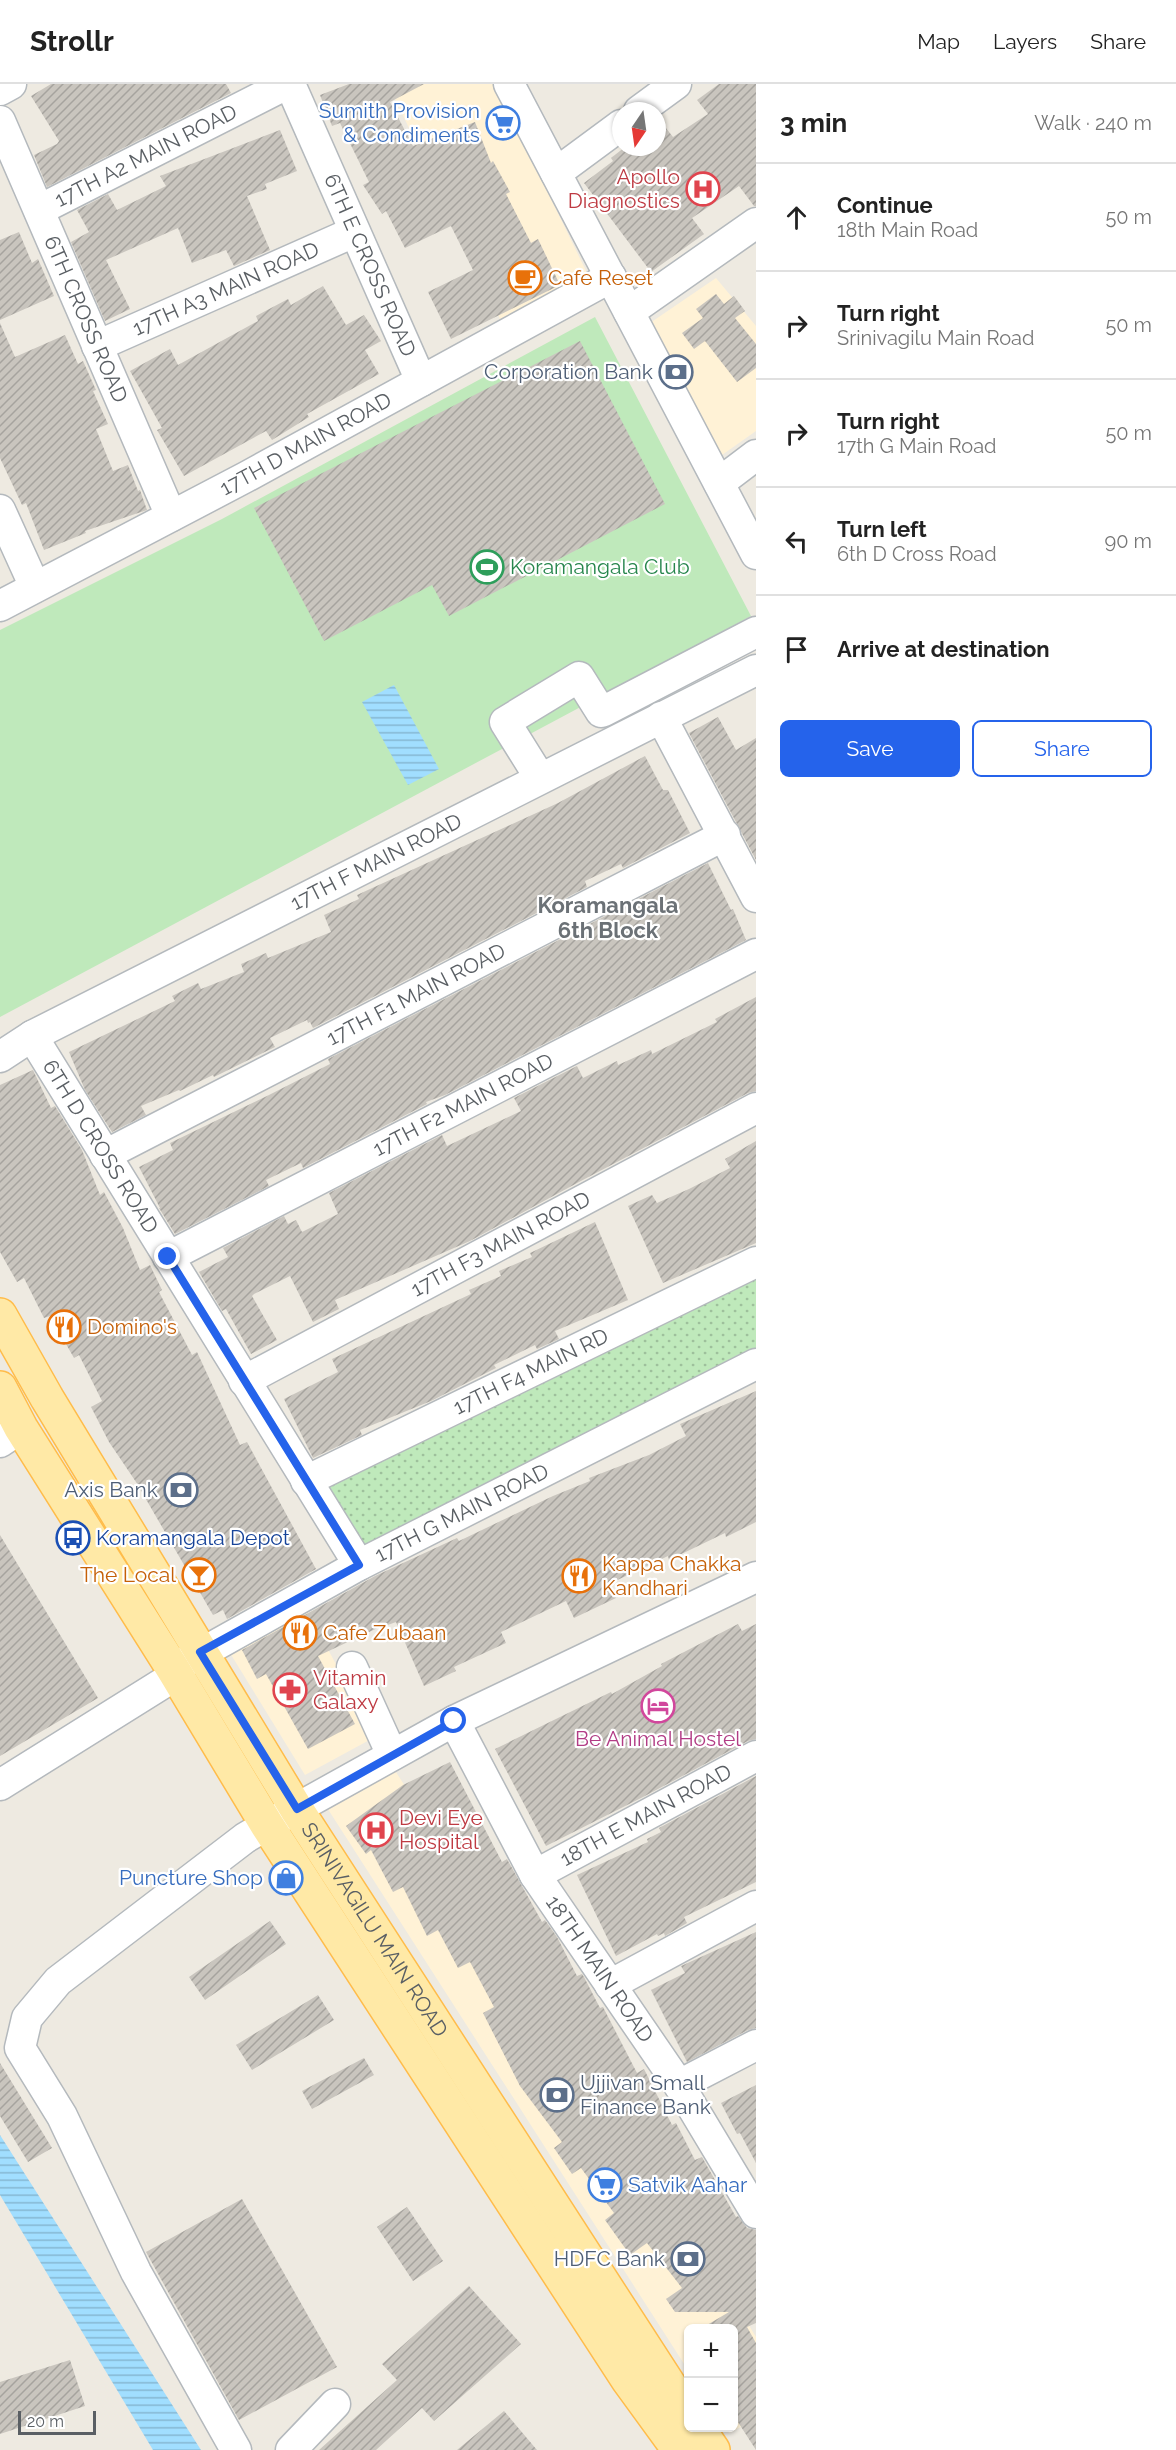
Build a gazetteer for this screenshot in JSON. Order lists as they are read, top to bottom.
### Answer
{
  "streets": {
    "main road": ["SRINIVAGILU MAIN ROAD"],
    "street": [
      "17TH A2 MAIN ROAD",
      "6TH E CROSS ROAD",
      "17TH A3 MAIN ROAD",
      "6TH CROSS ROAD",
      "17TH D MAIN ROAD",
      "17TH F MAIN ROAD",
      "17TH F1 MAIN ROAD",
      "17TH F2 MAIN ROAD",
      "6TH D CROSS ROAD",
      "17TH F3 MAIN ROAD",
      "17TH F4 MAIN RD",
      "17TH G MAIN ROAD",
      "18TH E MAIN ROAD",
      "18TH MAIN ROAD"
    ]
  },
  "crossings": [
    ["17TH A2 MAIN ROAD", "6TH E CROSS ROAD"],
    ["17TH A2 MAIN ROAD", "6TH CROSS ROAD"],
    ["6TH E CROSS ROAD", "17TH A3 MAIN ROAD"],
    ["6TH E CROSS ROAD", "17TH D MAIN ROAD"],
    ["17TH A3 MAIN ROAD", "6TH CROSS ROAD"],
    ["6TH CROSS ROAD", "17TH D MAIN ROAD"],
    ["17TH F MAIN ROAD", "6TH D CROSS ROAD"],
    ["17TH F1 MAIN ROAD", "6TH D CROSS ROAD"],
    ["17TH F2 MAIN ROAD", "6TH D CROSS ROAD"],
    ["6TH D CROSS ROAD", "17TH F3 MAIN ROAD"],
    ["6TH D CROSS ROAD", "17TH F4 MAIN RD"],
    ["6TH D CROSS ROAD", "17TH G MAIN ROAD"],
    ["17TH G MAIN ROAD", "SRINIVAGILU MAIN ROAD"],
    ["18TH E MAIN ROAD", "18TH MAIN ROAD"]
  ],
  "districts": ["Koramangala 6th Block"],
  "places": {
    "supermarket": ["Sumith Provision & Condiments", "Satvik Aahar"],
    "hospital": ["Apollo Diagnostics", "Devi Eye Hospital"],
    "cafe": ["Cafe Reset"],
    "bank": [
      "Corporation Bank",
      "Axis Bank",
      "Ujjivan Small Finance Bank",
      "HDFC Bank"
    ],
    "sports": ["Koramangala Club"],
    "restaurant": ["Domino's", "Kappa Chakka Kandhari", "Cafe Zubaan"],
    "bus stop": ["Koramangala Depot"],
    "bar": ["The Local"],
    "pharmacy": ["Vitamin Galaxy"],
    "hotel": ["Be Animal Hostel"],
    "shop": ["Puncture Shop"]
  },
  "scale_bar": "20 m",
  "north": "bottom",
  "page": {
    "header": "Strollr",
    "nav": ["Map", "Layers", "Share"],
    "heading": ["3 min", "Walk · 240 m"],
    "list": [
      ["Continue", "18th Main Road", "50 m"],
      ["Turn right", "Srinivagilu Main Road", "50 m"],
      ["Turn right", "17th G Main Road", "50 m"],
      ["Turn left", "6th D Cross Road", "90 m"],
      "Arrive at destination"
    ],
    "buttons": ["Save", "Share"],
    "map_buttons": ["+", "−"],
    "scale": "20 m"
  }
}
